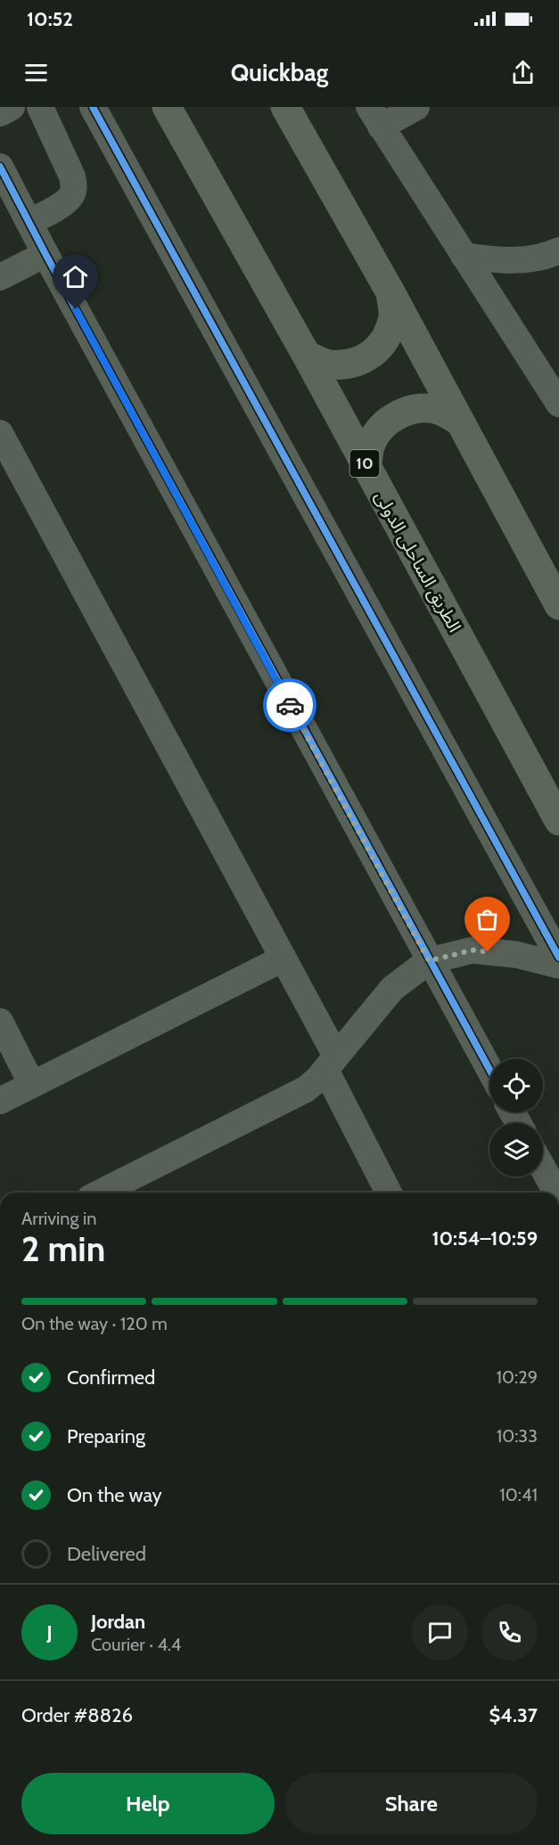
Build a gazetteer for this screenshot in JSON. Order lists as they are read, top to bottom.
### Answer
{
  "streets": {
    "highway": ["10", "الطريق الساحلى الدولى"]
  },
  "page": {
    "status": "10:52",
    "header": "Quickbag",
    "heading": ["2 min", "Arriving in", "10:54–10:59"],
    "panel": [
      "Jordan",
      "Courier · 4.4",
      "Order #8826",
      "$4.37"
    ],
    "bar": "On the way · 120 m",
    "list": [
      ["Confirmed", "10:29"],
      ["Preparing", "10:33"],
      ["On the way", "10:41"],
      "Delivered"
    ],
    "round": "J",
    "buttons": ["Help", "Share"]
  }
}
